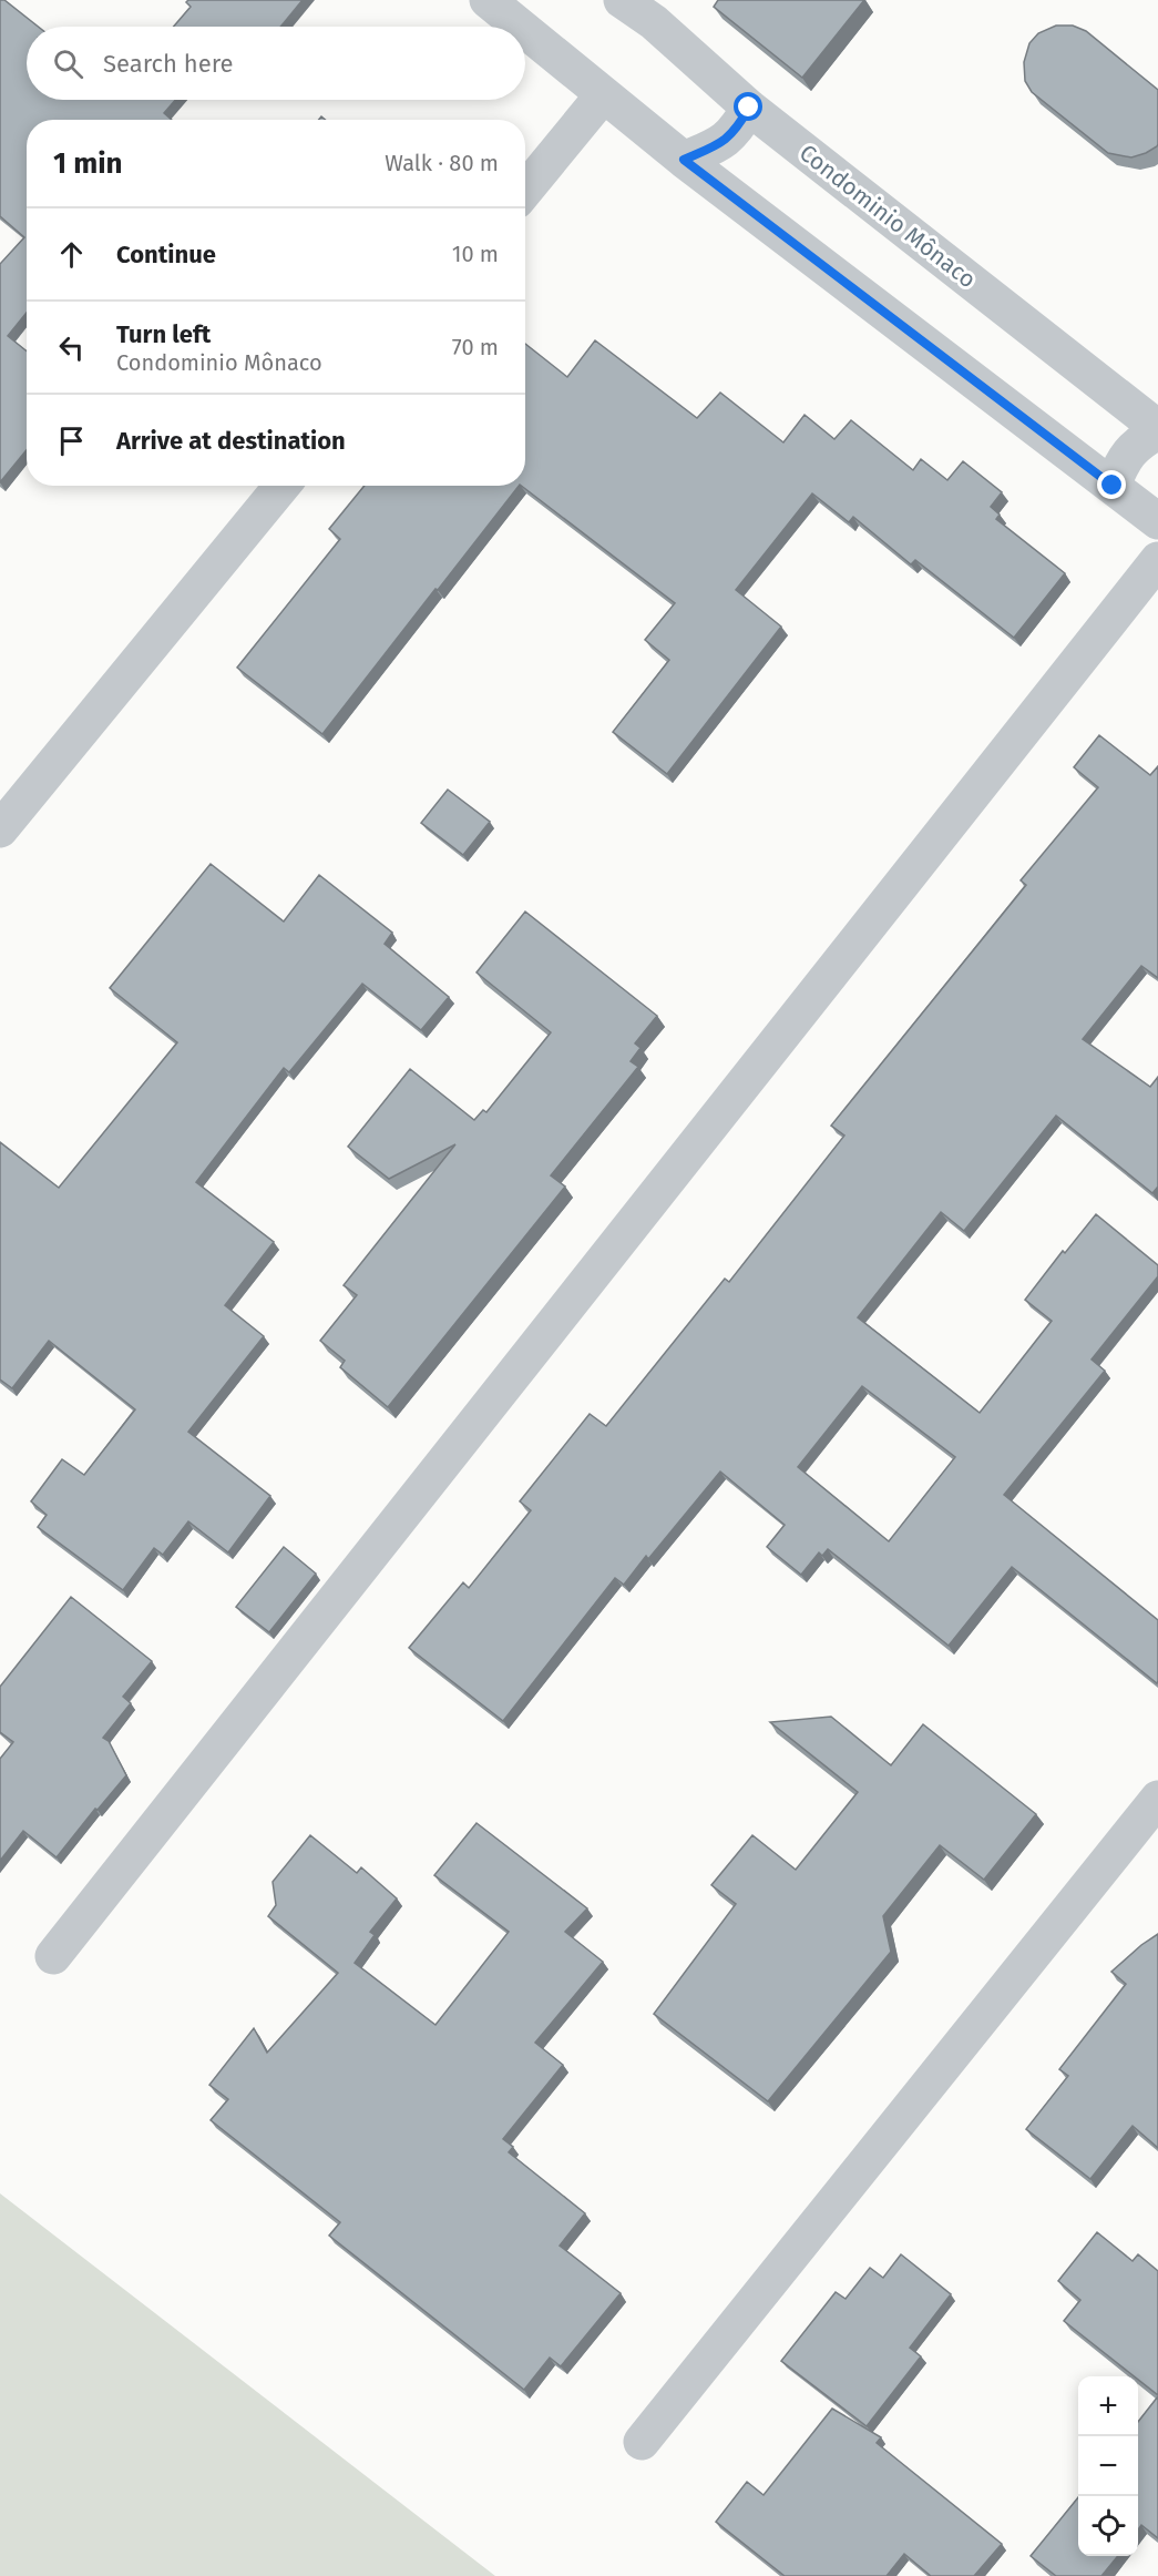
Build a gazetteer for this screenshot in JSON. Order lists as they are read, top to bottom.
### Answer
{
  "streets": {
    "street": ["Condominio Mônaco"]
  },
  "page": {
    "search": "Search here",
    "heading": ["1 min", "Walk · 80 m"],
    "list": [
      ["Continue", "10 m"],
      ["Turn left", "Condominio Mônaco", "70 m"],
      "Arrive at destination"
    ],
    "map_buttons": ["+", "−"]
  }
}
